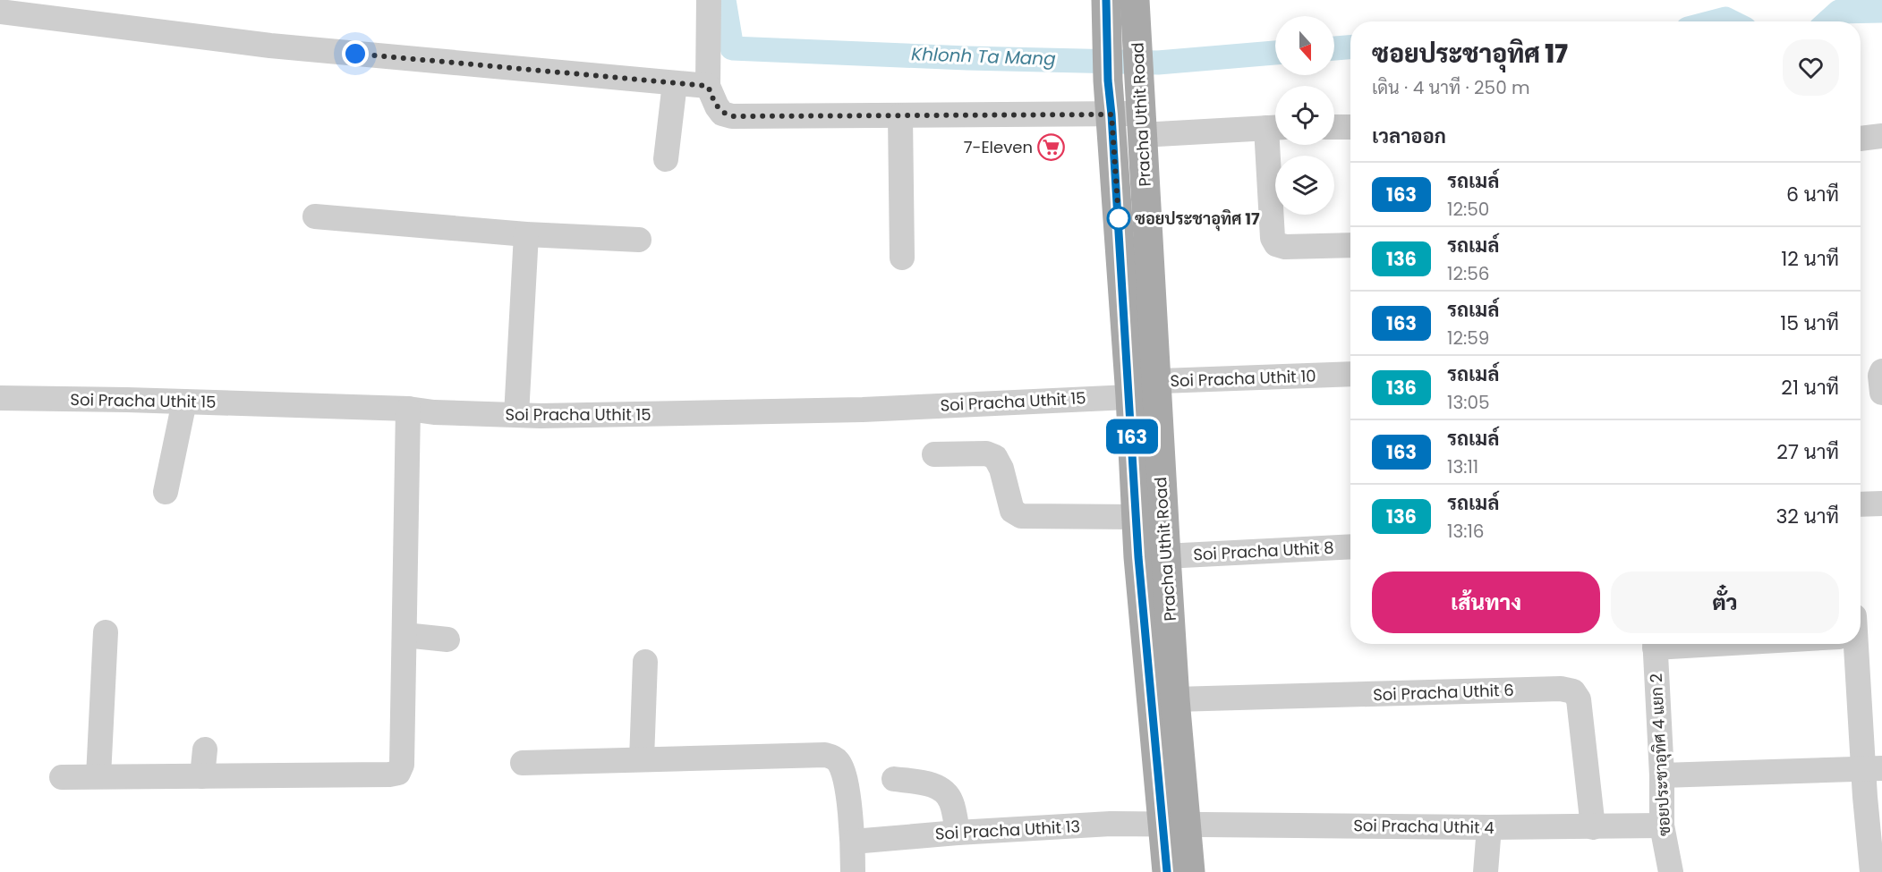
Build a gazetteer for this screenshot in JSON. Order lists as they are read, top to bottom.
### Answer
{
  "streets": {
    "main road": ["Pracha Uthit Road"],
    "street": [
      "Soi Pracha Uthit 10",
      "Soi Pracha Uthit 15",
      "Soi Pracha Uthit 8",
      "Soi Pracha Uthit 6",
      "ซอยประชาอุทิศ 4 แยก 2",
      "Soi Pracha Uthit 4",
      "Soi Pracha Uthit 13"
    ]
  },
  "crossings": [
    ["Pracha Uthit Road", "Soi Pracha Uthit 10"],
    ["Pracha Uthit Road", "Soi Pracha Uthit 15"],
    ["Pracha Uthit Road", "Soi Pracha Uthit 8"],
    ["Pracha Uthit Road", "Soi Pracha Uthit 6"],
    ["Pracha Uthit Road", "Soi Pracha Uthit 4"],
    ["Pracha Uthit Road", "Soi Pracha Uthit 13"],
    ["Soi Pracha Uthit 10", "Soi Pracha Uthit 15"],
    ["Soi Pracha Uthit 6", "Soi Pracha Uthit 4"],
    ["ซอยประชาอุทิศ 4 แยก 2", "Soi Pracha Uthit 4"],
    ["Soi Pracha Uthit 4", "Soi Pracha Uthit 13"]
  ],
  "water": ["Khlonh Ta Mang"],
  "places": {
    "supermarket": ["7-Eleven"],
    "other": ["ซอยประชาอุทิศ 17"]
  },
  "lines": ["bus line 163"],
  "north": "bottom",
  "page": {
    "on_map": "163",
    "heading": [
      ["ซอยประชาอุทิศ 17", "เดิน · 4 นาที · 250 m"],
      "เวลาออก"
    ],
    "list": [
      {
        "mark": "163",
        "name": "รถเมล์",
        "note": "12:50",
        "value": "6 นาที"
      },
      {
        "mark": "136",
        "name": "รถเมล์",
        "note": "12:56",
        "value": "12 นาที"
      },
      {
        "mark": "163",
        "name": "รถเมล์",
        "note": "12:59",
        "value": "15 นาที"
      },
      {
        "mark": "136",
        "name": "รถเมล์",
        "note": "13:05",
        "value": "21 นาที"
      },
      {
        "mark": "163",
        "name": "รถเมล์",
        "note": "13:11",
        "value": "27 นาที"
      },
      {
        "mark": "136",
        "name": "รถเมล์",
        "note": "13:16",
        "value": "32 นาที"
      }
    ],
    "buttons": ["เส้นทาง", "ตั๋ว"]
  }
}
